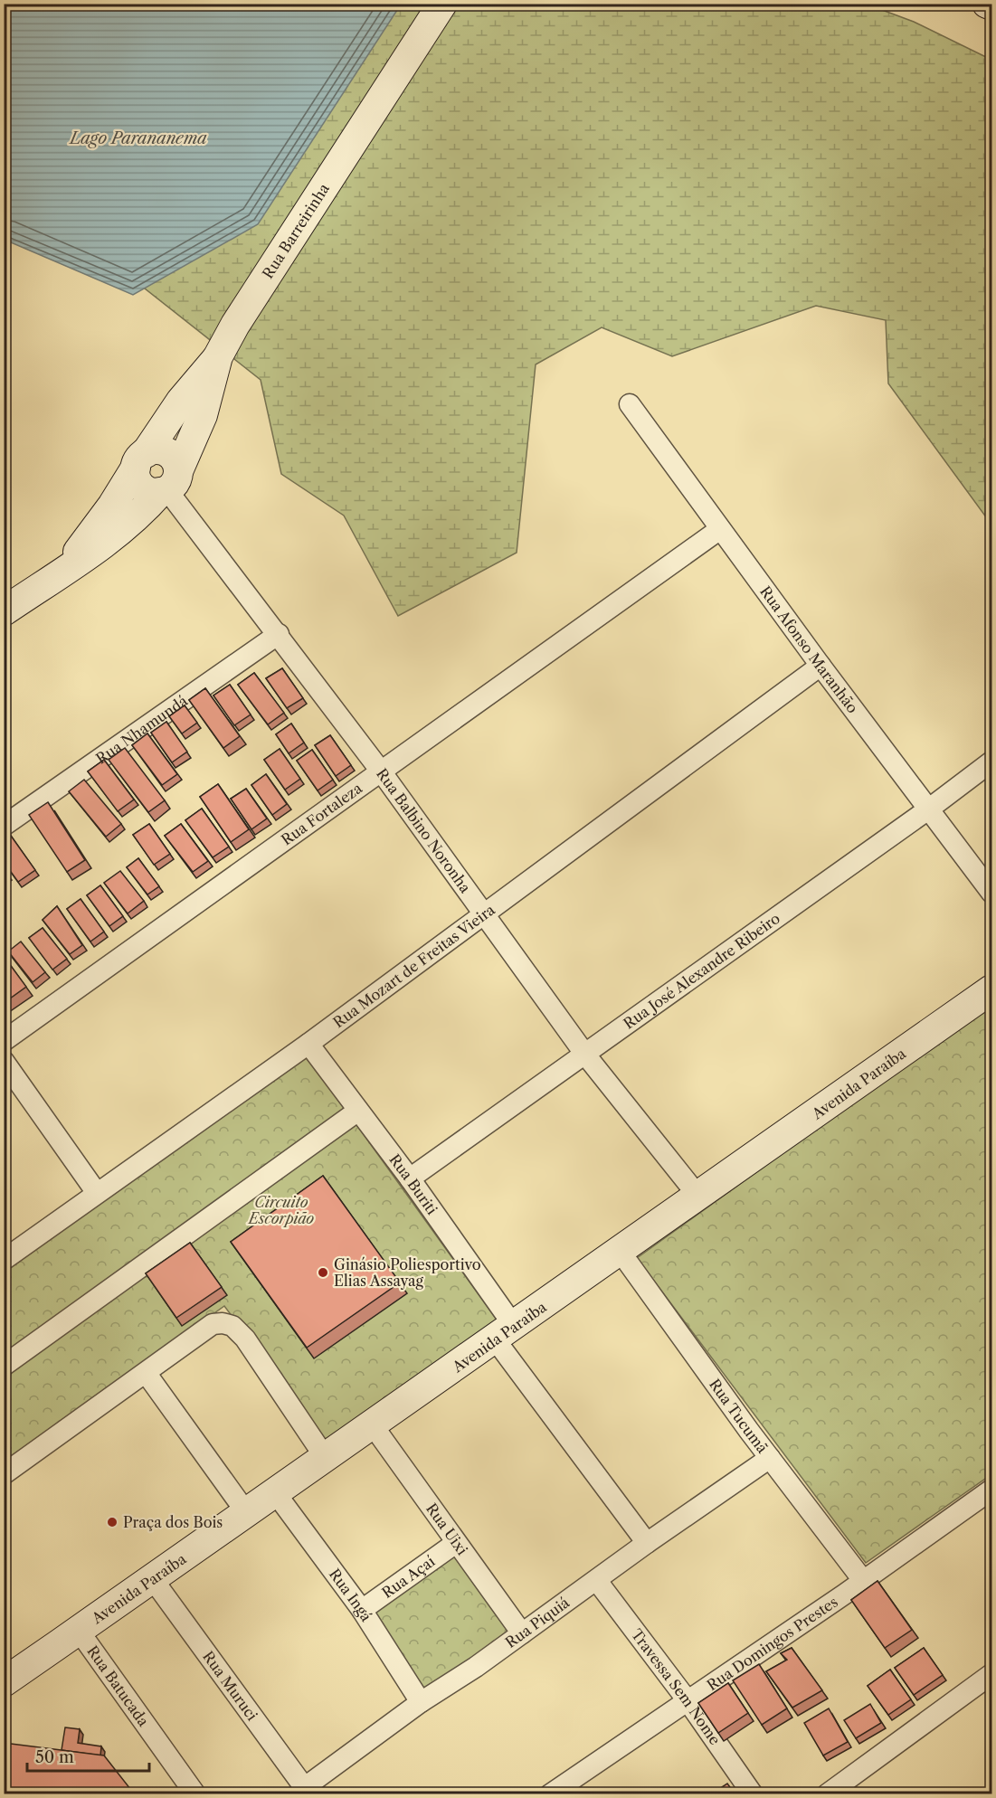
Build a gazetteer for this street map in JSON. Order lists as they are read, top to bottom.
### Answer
{
  "streets": {
    "street": [
      "Rua Barreirinha",
      "Rua Afonso Maranhão",
      "Rua Nhamundá",
      "Rua Fortaleza",
      "Rua Balbino Noronha",
      "Rua Mozart de Freitas Vieira",
      "Rua José Alexandre Ribeiro",
      "Avenida Paraíba",
      "Rua Buriti",
      "Rua Tucumã",
      "Rua Uixi",
      "Rua Açaí",
      "Rua Ingá",
      "Rua Piquiá",
      "Rua Domingos Prestes",
      "Rua Batucada",
      "Rua Muruci",
      "Travessa Sem Nome"
    ]
  },
  "crossings": [
    ["Rua Barreirinha", "Rua Balbino Noronha"],
    ["Rua Afonso Maranhão", "Rua Fortaleza"],
    ["Rua Afonso Maranhão", "Rua Mozart de Freitas Vieira"],
    ["Rua Afonso Maranhão", "Rua José Alexandre Ribeiro"],
    ["Rua Nhamundá", "Rua Balbino Noronha"],
    ["Rua Fortaleza", "Rua Balbino Noronha"],
    ["Rua Balbino Noronha", "Rua Mozart de Freitas Vieira"],
    ["Rua Balbino Noronha", "Rua José Alexandre Ribeiro"],
    ["Rua Balbino Noronha", "Avenida Paraíba"],
    ["Rua Mozart de Freitas Vieira", "Rua Buriti"],
    ["Rua José Alexandre Ribeiro", "Rua Buriti"],
    ["Avenida Paraíba", "Rua Buriti"],
    ["Avenida Paraíba", "Rua Tucumã"],
    ["Avenida Paraíba", "Rua Uixi"],
    ["Avenida Paraíba", "Rua Ingá"],
    ["Avenida Paraíba", "Rua Batucada"],
    ["Avenida Paraíba", "Rua Muruci"],
    ["Rua Buriti", "Rua Piquiá"],
    ["Rua Tucumã", "Rua Piquiá"],
    ["Rua Tucumã", "Rua Domingos Prestes"],
    ["Rua Uixi", "Rua Açaí"],
    ["Rua Uixi", "Rua Piquiá"],
    ["Rua Açaí", "Rua Ingá"],
    ["Rua Ingá", "Rua Piquiá"],
    ["Rua Piquiá", "Rua Muruci"],
    ["Rua Piquiá", "Travessa Sem Nome"],
    ["Rua Domingos Prestes", "Travessa Sem Nome"]
  ],
  "water": ["Lago Parananema"],
  "parks": ["Circuito Escorpião"],
  "places": ["Ginásio Poliesportivo Elias Assayag", "Praça dos Bois"],
  "scale_bar": "50 m"
}
